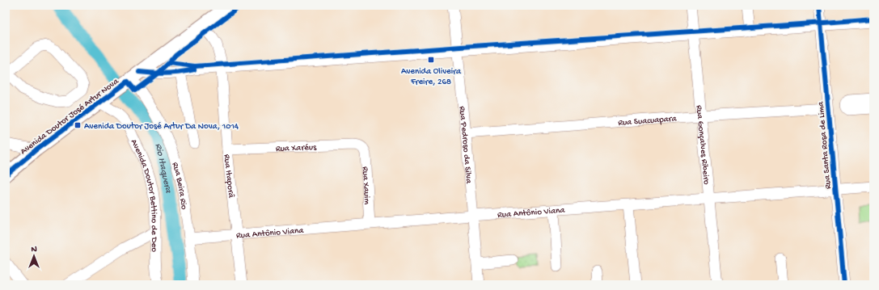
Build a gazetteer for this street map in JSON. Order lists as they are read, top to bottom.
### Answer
{
  "streets": {
    "main road": ["Avenida Doutor José Artur Nova"],
    "street": [
      "Rua Suacuapara",
      "Rua Pedroso da Silva",
      "Rua Gonçalves Ribeiro",
      "Rua Santa Rosa de Lima",
      "Rua Xaréus",
      "Rua Itaporâ",
      "Rua Beira Rio",
      "Rua Xauim",
      "Avenida Doutor Bettino de Deo",
      "Rua Antônio Viana"
    ]
  },
  "crossings": [
    ["Avenida Doutor José Artur Nova", "Rua Itaporâ"],
    ["Avenida Doutor José Artur Nova", "Rua Beira Rio"],
    ["Avenida Doutor José Artur Nova", "Avenida Doutor Bettino de Deo"],
    ["Rua Suacuapara", "Rua Pedroso da Silva"],
    ["Rua Suacuapara", "Rua Gonçalves Ribeiro"],
    ["Rua Suacuapara", "Rua Santa Rosa de Lima"],
    ["Rua Pedroso da Silva", "Rua Antônio Viana"],
    ["Rua Gonçalves Ribeiro", "Rua Antônio Viana"],
    ["Rua Santa Rosa de Lima", "Rua Antônio Viana"],
    ["Rua Xaréus", "Rua Itaporâ"],
    ["Rua Xaréus", "Rua Xauim"],
    ["Rua Itaporâ", "Rua Antônio Viana"],
    ["Rua Beira Rio", "Rua Antônio Viana"],
    ["Rua Xauim", "Rua Antônio Viana"]
  ],
  "water": ["Rio Itaquera"],
  "places": {
    "transit": ["Avenida Oliveira Freire, 268", "Avenida Doutor José Artur Da Nova, 1014"]
  },
  "north": "top"
}
